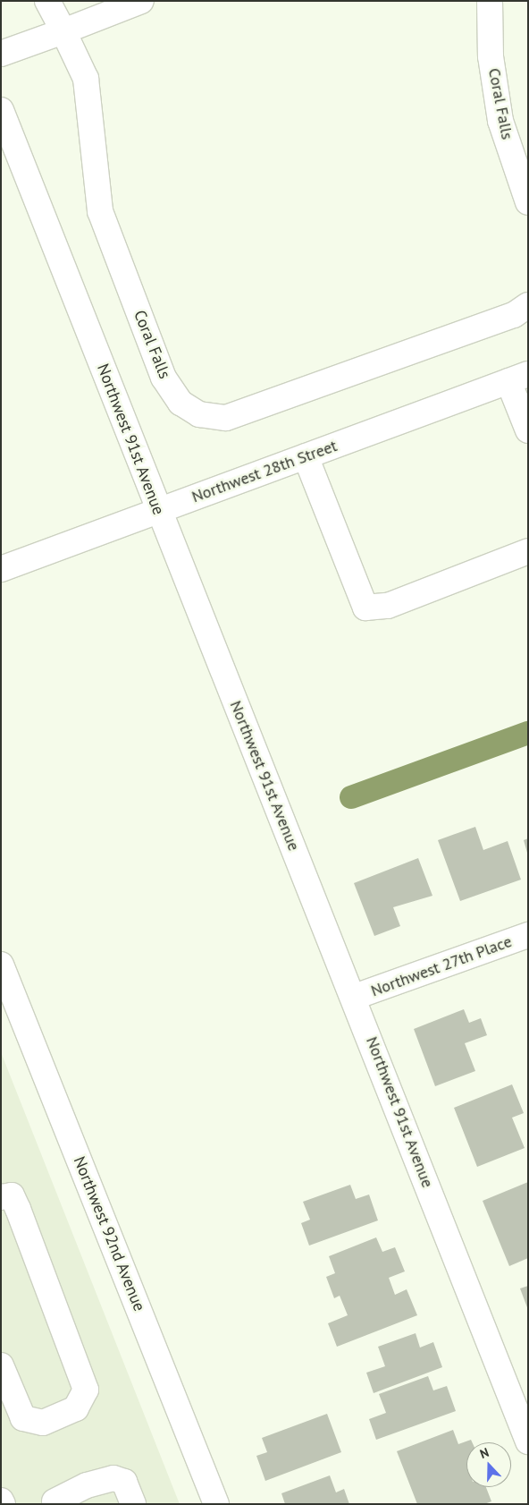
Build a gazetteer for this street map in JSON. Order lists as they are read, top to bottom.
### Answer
{
  "streets": {
    "street": [
      "Coral Falls",
      "Northwest 91st Avenue",
      "Northwest 28th Street",
      "Northwest 27th Place",
      "Northwest 92nd Avenue"
    ]
  },
  "crossings": [
    ["Northwest 91st Avenue", "Northwest 28th Street"],
    ["Northwest 91st Avenue", "Northwest 27th Place"]
  ],
  "north": "top"
}
